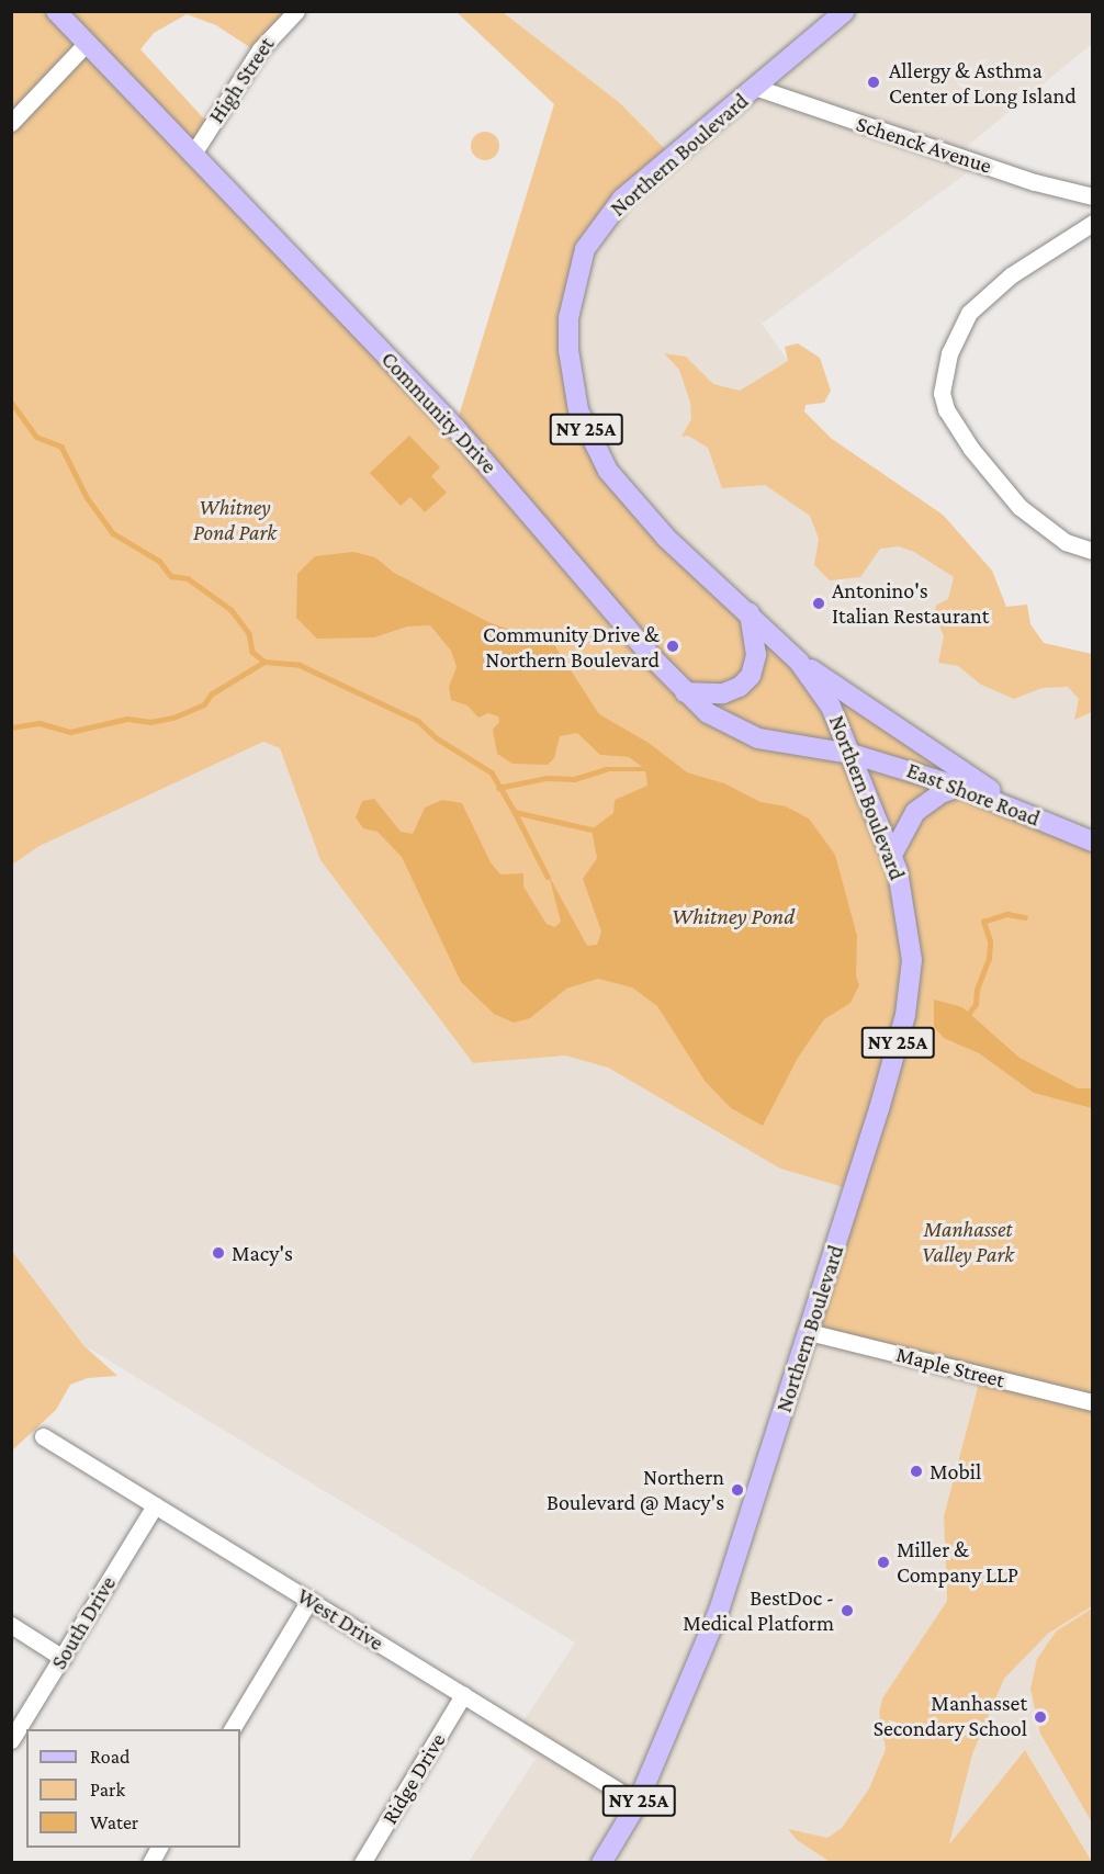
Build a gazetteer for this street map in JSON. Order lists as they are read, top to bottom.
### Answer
{
  "streets": {
    "main road": [
      "Northern Boulevard",
      "Community Drive",
      "NY 25A",
      "East Shore Road"
    ],
    "street": [
      "High Street",
      "Schenck Avenue",
      "Maple Street",
      "West Drive",
      "South Drive",
      "Ridge Drive"
    ]
  },
  "crossings": [
    ["High Street", "Community Drive"],
    ["Schenck Avenue", "Northern Boulevard"],
    ["Northern Boulevard", "Community Drive"],
    ["Northern Boulevard", "East Shore Road"],
    ["Northern Boulevard", "Maple Street"],
    ["Northern Boulevard", "West Drive"],
    ["Community Drive", "East Shore Road"],
    ["West Drive", "South Drive"],
    ["West Drive", "Ridge Drive"]
  ],
  "water": ["Whitney Pond"],
  "parks": ["Whitney Pond Park", "Manhasset Valley Park"],
  "places": [
    "Allergy & Asthma Center of Long Island",
    "Antonino's Italian Restaurant",
    "Community Drive & Northern Boulevard",
    "Macy's",
    "Mobil",
    "Northern Boulevard @ Macy's",
    "Miller & Company LLP",
    "BestDoc - Medical Platform",
    "Manhasset Secondary School"
  ],
  "legend": ["Road", "Park", "Water"]
}
